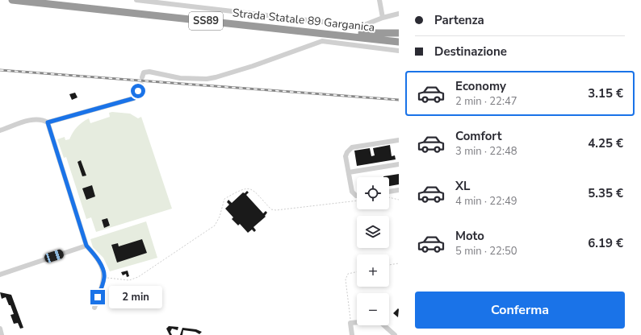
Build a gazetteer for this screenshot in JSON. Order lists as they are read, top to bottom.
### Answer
{
  "streets": {
    "highway": ["Strada Statale 89 Garganica", "SS89"]
  },
  "crossings": [
    ["Strada Statale 89 Garganica", "SS89"]
  ],
  "page": {
    "banner": ["Partenza", "Destinazione"],
    "list": [
      {
        "name": "Economy",
        "note": "2 min · 22:47",
        "value": "3.15 €"
      },
      {
        "name": "Comfort",
        "note": "3 min · 22:48",
        "value": "4.25 €"
      },
      {
        "name": "XL",
        "note": "4 min · 22:49",
        "value": "5.35 €"
      },
      {
        "name": "Moto",
        "note": "5 min · 22:50",
        "value": "6.19 €"
      }
    ],
    "map_buttons": ["+", "−"],
    "buttons": "Conferma",
    "bubble": "2 min"
  }
}
